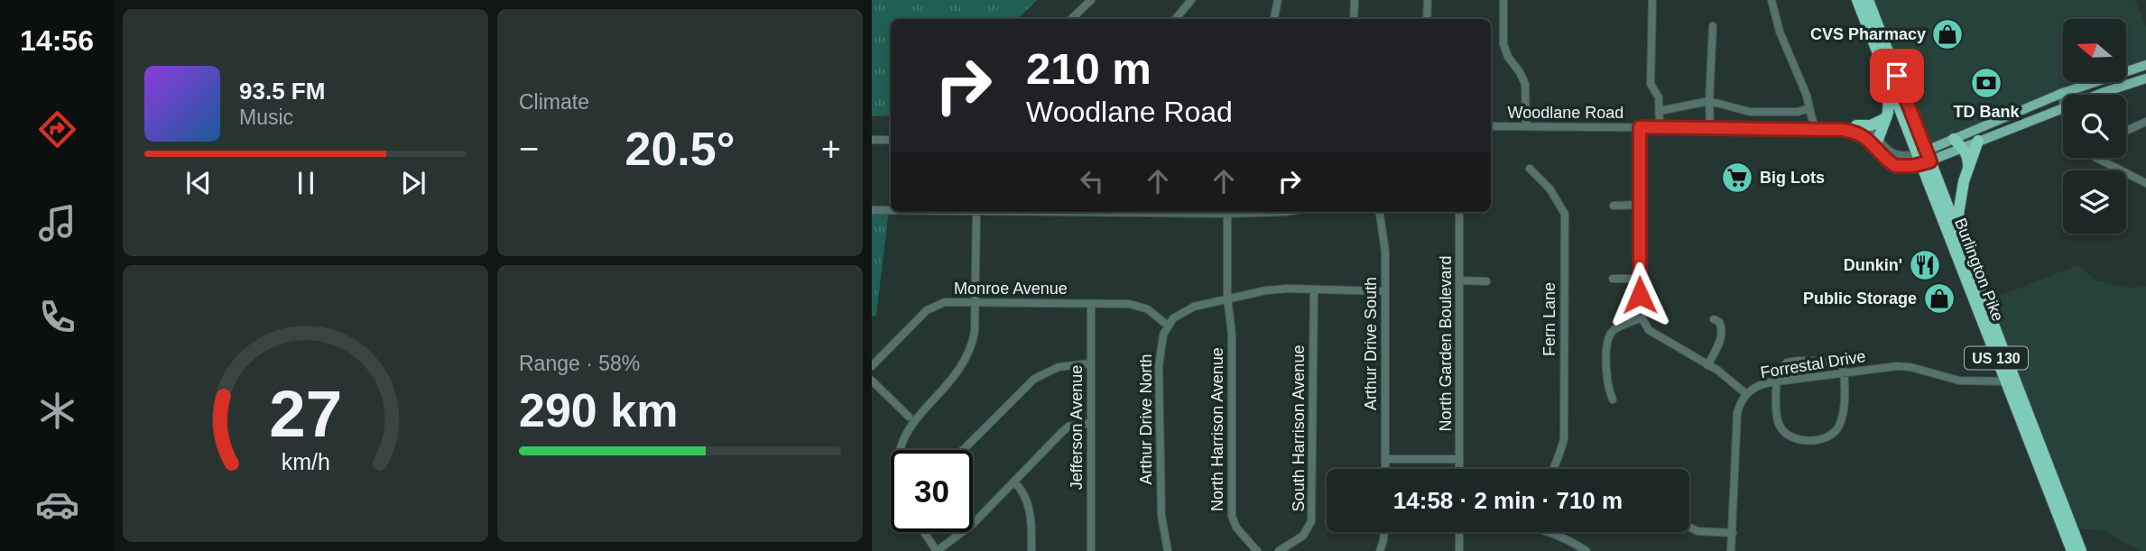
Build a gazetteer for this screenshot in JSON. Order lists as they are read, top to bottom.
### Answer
{
  "streets": {
    "highway": ["Burlington Pike", "US 130"],
    "street": [
      "Woodlane Road",
      "Monroe Avenue",
      "Fern Lane",
      "Arthur Drive South",
      "North Garden Boulevard",
      "Forrestal Drive",
      "Arthur Drive North",
      "Jefferson Avenue",
      "South Harrison Avenue",
      "North Harrison Avenue"
    ]
  },
  "crossings": [
    ["Woodlane Road", "Burlington Pike"],
    ["Burlington Pike", "Forrestal Drive"],
    ["Monroe Avenue", "Arthur Drive North"],
    ["Monroe Avenue", "Jefferson Avenue"]
  ],
  "places": {
    "shop": ["CVS Pharmacy", "Public Storage"],
    "bank": ["TD Bank"],
    "supermarket": ["Big Lots"],
    "restaurant": ["Dunkin'"]
  },
  "north": "left",
  "page": {
    "tabs": "14:56",
    "tile": [
      "Climate",
      ["Range · 58%", "290 km"]
    ],
    "turn": ["210 m", "Woodlane Road"],
    "song": ["93.5 FM", "Music"],
    "heat": ["−", "20.5°", "+"],
    "limit": "30",
    "trip": "14:58 · 2 min · 710 m",
    "gauge": ["27", "km/h"]
  }
}
